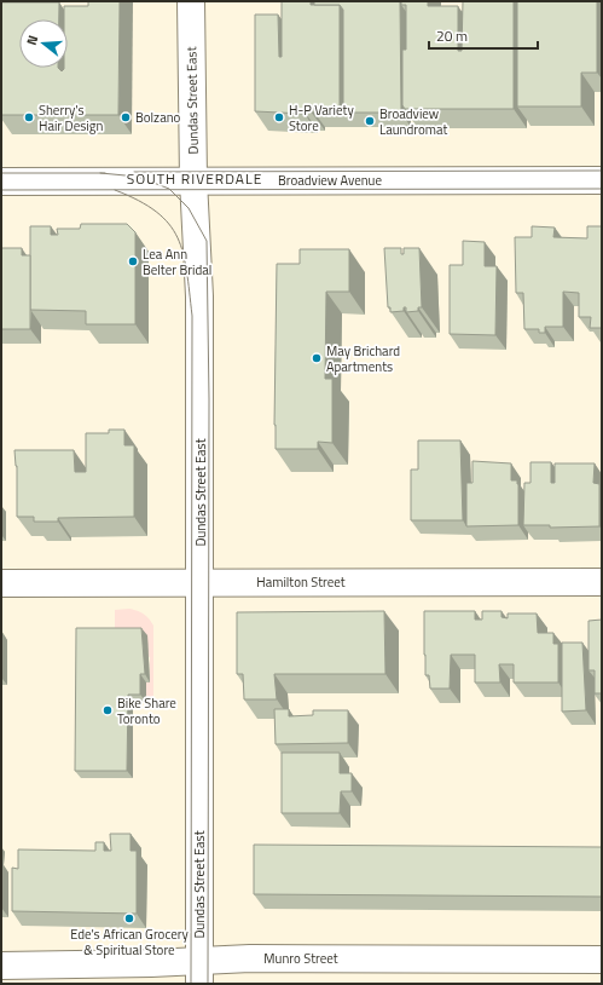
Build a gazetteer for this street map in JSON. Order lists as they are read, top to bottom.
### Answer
{
  "streets": {
    "street": [
      "Dundas Street East",
      "Broadview Avenue",
      "Hamilton Street",
      "Munro Street"
    ]
  },
  "crossings": [
    ["Dundas Street East", "Broadview Avenue"],
    ["Dundas Street East", "Hamilton Street"],
    ["Dundas Street East", "Munro Street"]
  ],
  "districts": ["SOUTH RIVERDALE"],
  "places": [
    "Sherry's Hair Design",
    "Bolzano",
    "H-P Variety Store",
    "Broadview Laundromat",
    "Lea Ann Belter Bridal",
    "May Brichard Apartments",
    "Bike Share Toronto",
    "Ede's African Grocery & Spiritual Store"
  ],
  "scale_bar": "20 m",
  "north": "left"
}
